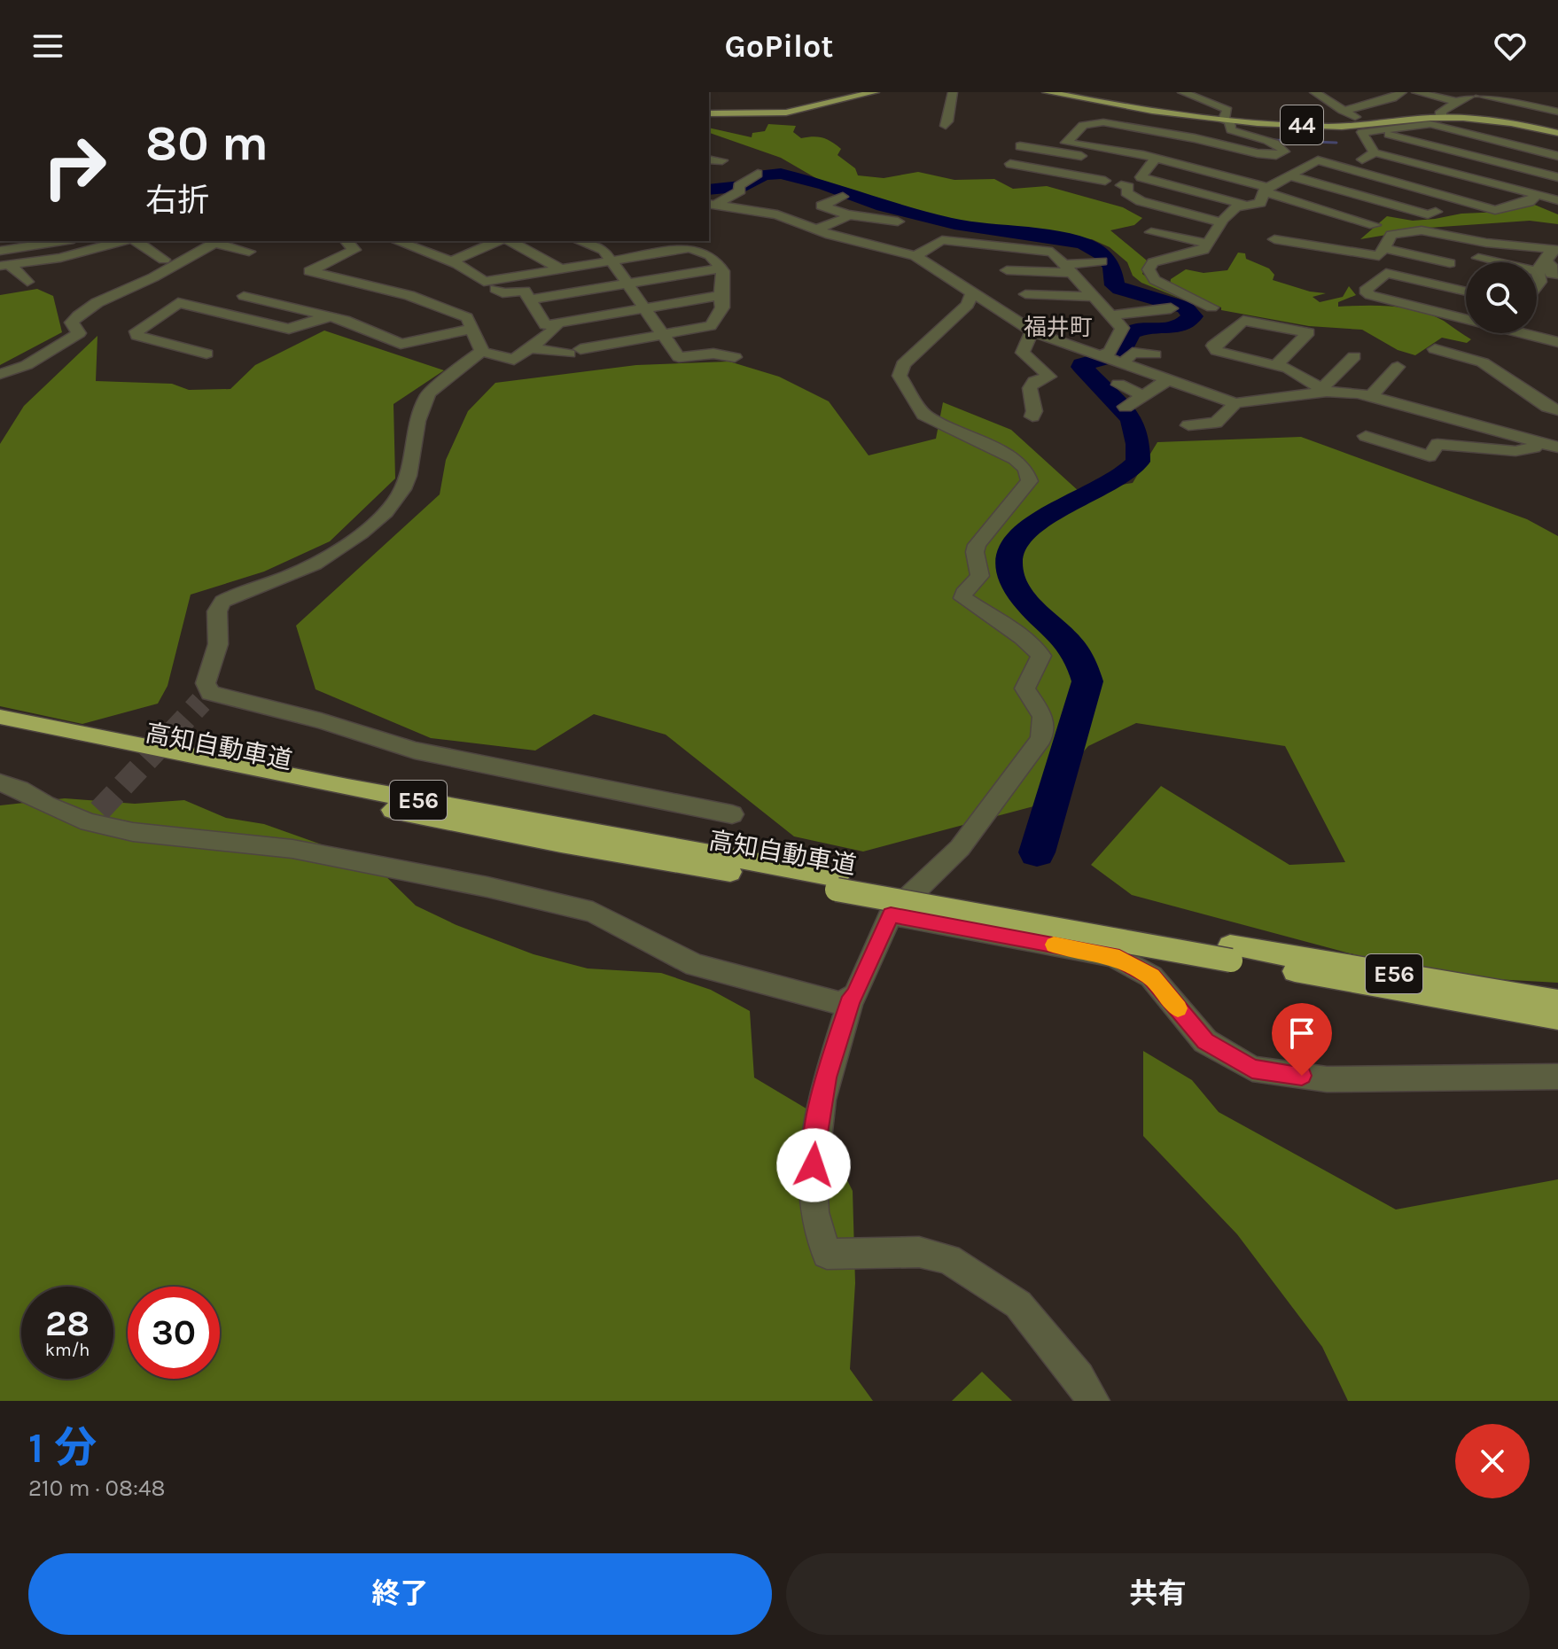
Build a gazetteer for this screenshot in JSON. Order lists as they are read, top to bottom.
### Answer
{
  "streets": {
    "highway": ["高知自動車道", "E56"],
    "main road": ["44"]
  },
  "districts": ["福井町"],
  "page": {
    "header": "GoPilot",
    "turn": ["80 m", "右折"],
    "speed": "28 km/h",
    "limit": "30",
    "heading": ["1 分", "210 m · 08:48"],
    "buttons": ["終了", "共有"]
  }
}
